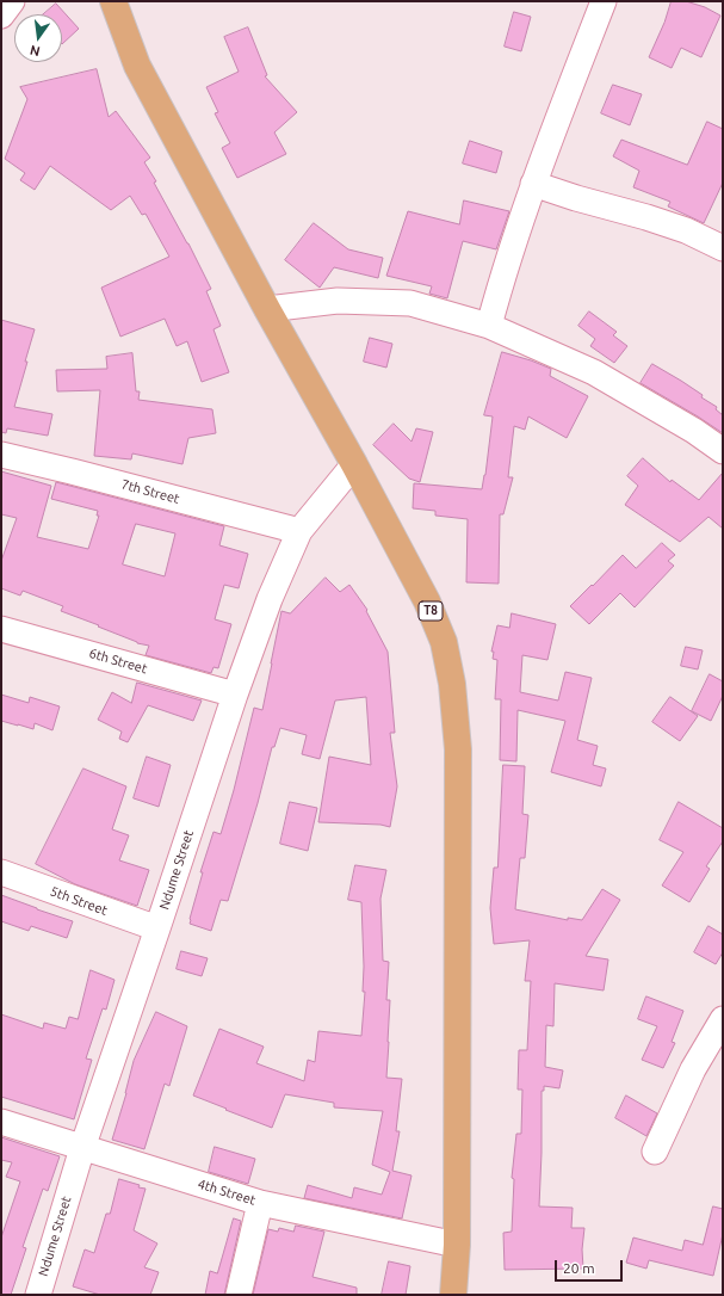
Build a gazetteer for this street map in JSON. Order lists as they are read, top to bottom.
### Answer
{
  "streets": {
    "highway": ["T8"],
    "street": [
      "7th Street",
      "6th Street",
      "Ndume Street",
      "5th Street",
      "4th Street"
    ]
  },
  "crossings": [
    ["7th Street", "Ndume Street"],
    ["T8", "Ndume Street"],
    ["T8", "4th Street"],
    ["6th Street", "Ndume Street"],
    ["Ndume Street", "5th Street"],
    ["Ndume Street", "4th Street"]
  ],
  "scale_bar": "20 m",
  "north": "bottom"
}
